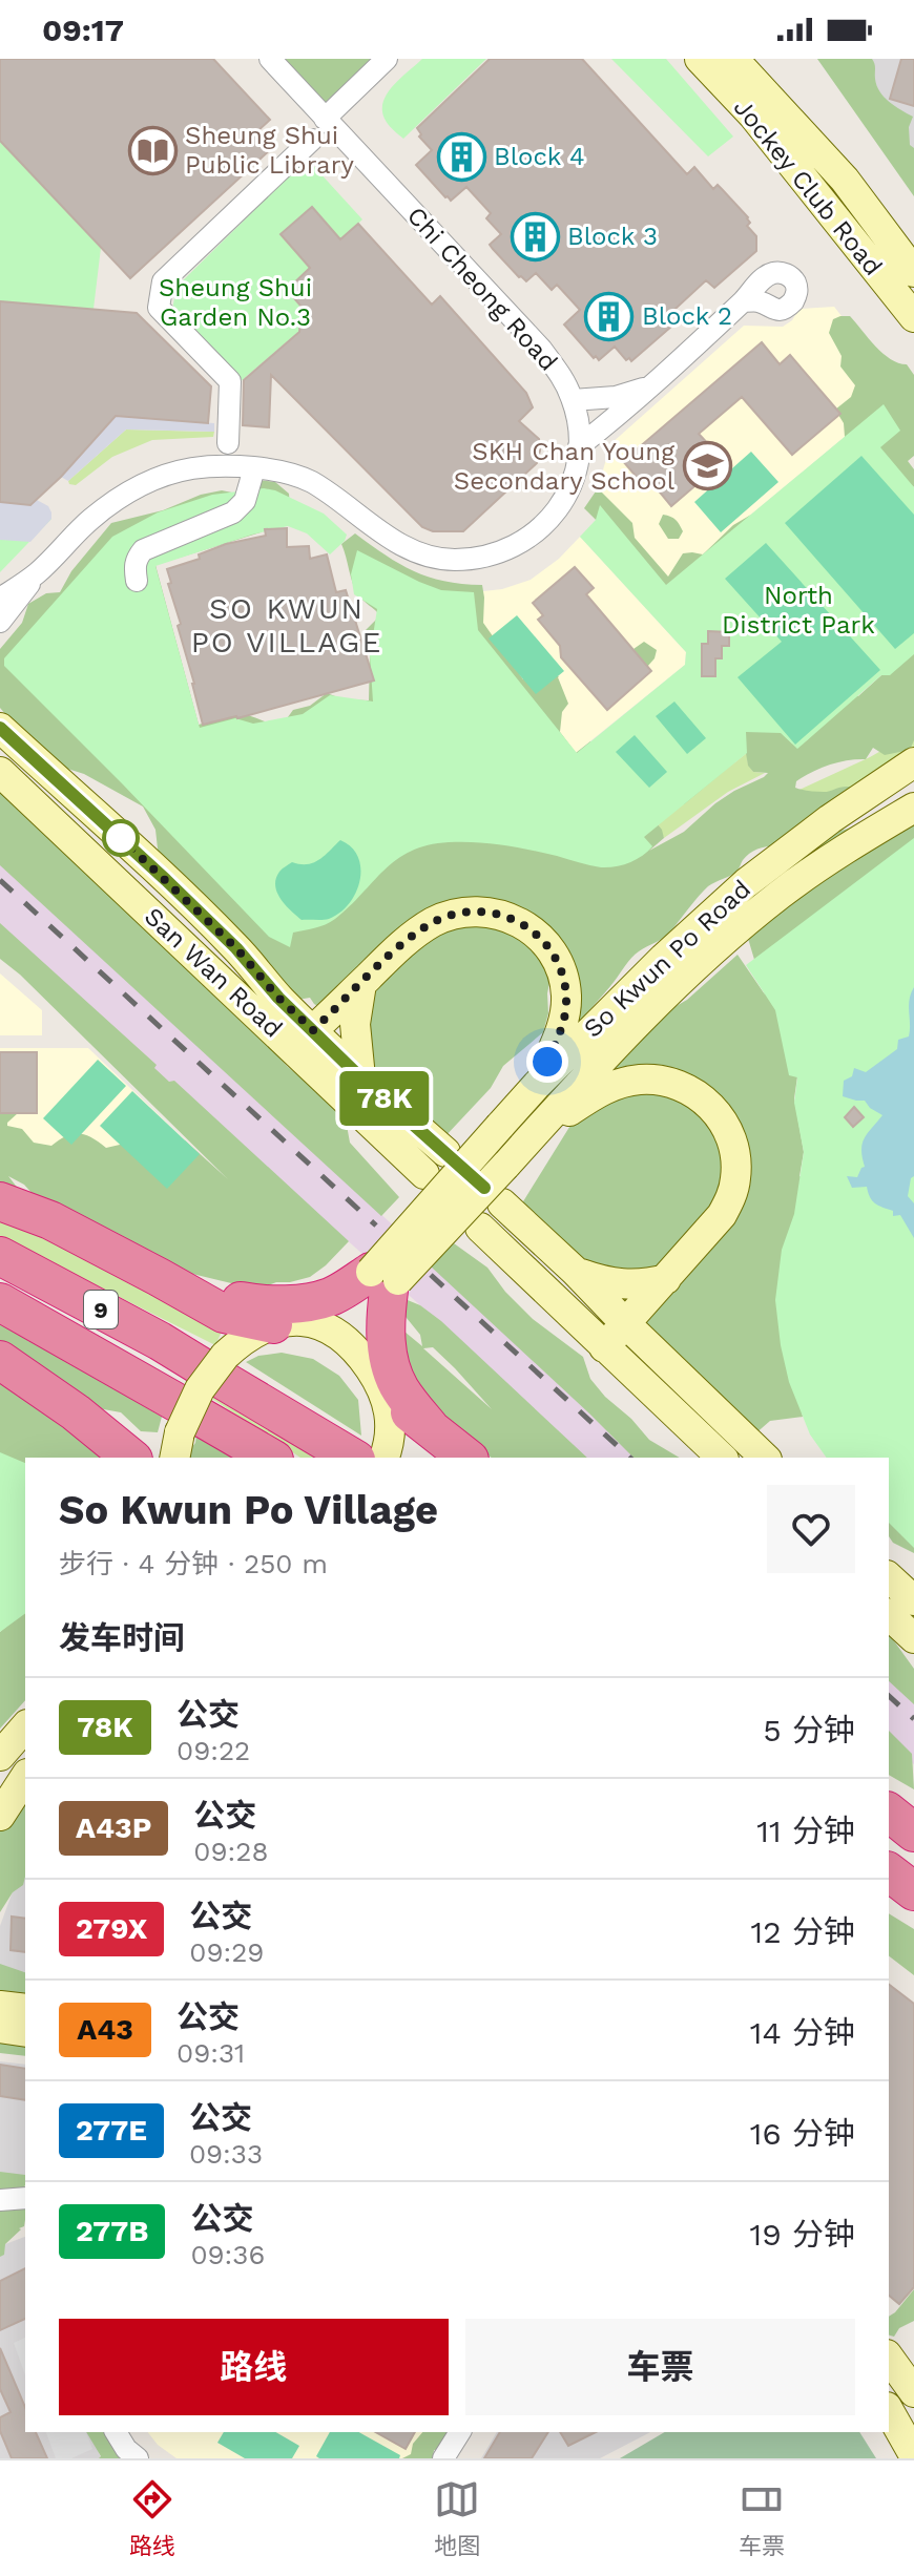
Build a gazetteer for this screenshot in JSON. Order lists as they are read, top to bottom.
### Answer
{
  "streets": {
    "highway": ["9"],
    "main road": ["Jockey Club Road", "So Kwun Po Road", "San Wan Road"],
    "street": ["Chi Cheong Road"]
  },
  "crossings": [
    ["So Kwun Po Road", "9"]
  ],
  "districts": ["SO KWUN PO VILLAGE"],
  "parks": ["Sheung Shui Garden No.3", "North District Park"],
  "places": {
    "library": ["Sheung Shui Public Library"],
    "building": ["Block 4", "Block 3", "Block 2"],
    "school or university": ["SKH Chan Young Secondary School"]
  },
  "lines": ["bus line 78K"],
  "page": {
    "status": "09:17",
    "on_map": "78K",
    "heading": [
      ["So Kwun Po Village", "步行 · 4 分钟 · 250 m"],
      "发车时间"
    ],
    "list": [
      {
        "mark": "78K",
        "name": "公交",
        "note": "09:22",
        "value": "5 分钟"
      },
      {
        "mark": "A43P",
        "name": "公交",
        "note": "09:28",
        "value": "11 分钟"
      },
      {
        "mark": "279X",
        "name": "公交",
        "note": "09:29",
        "value": "12 分钟"
      },
      {
        "mark": "A43",
        "name": "公交",
        "note": "09:31",
        "value": "14 分钟"
      },
      {
        "mark": "277E",
        "name": "公交",
        "note": "09:33",
        "value": "16 分钟"
      },
      {
        "mark": "277B",
        "name": "公交",
        "note": "09:36",
        "value": "19 分钟"
      }
    ],
    "buttons": ["路线", "车票"],
    "tabs": ["路线", "地图", "车票"]
  }
}
